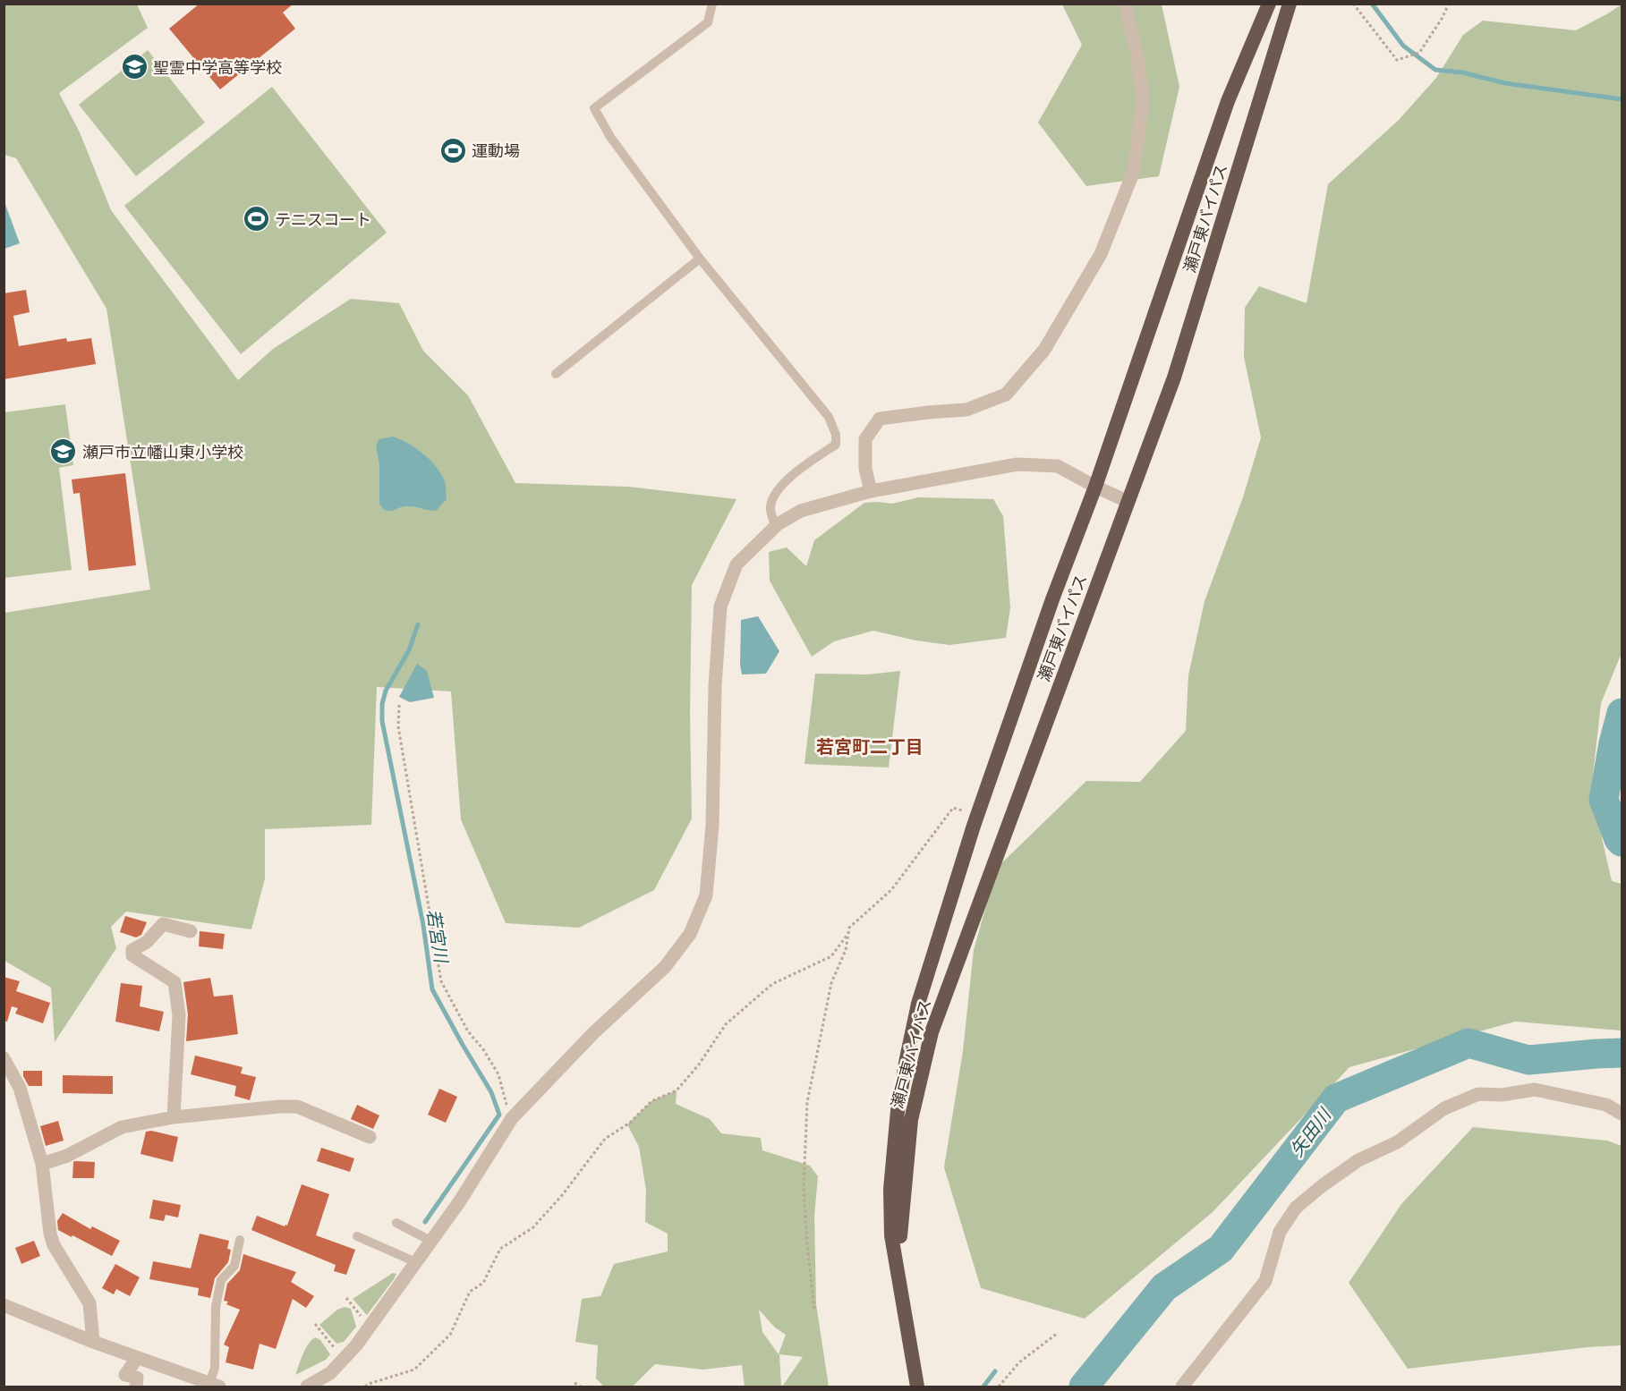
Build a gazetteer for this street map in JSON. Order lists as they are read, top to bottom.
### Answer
{
  "streets": {
    "highway": ["瀬戸東バイパス"]
  },
  "districts": ["若宮町二丁目"],
  "water": ["若宮川", "矢田川"],
  "places": {
    "school or university": ["聖霊中学高等学校", "瀬戸市立幡山東小学校"],
    "sports": ["運動場", "テニスコート"]
  }
}
